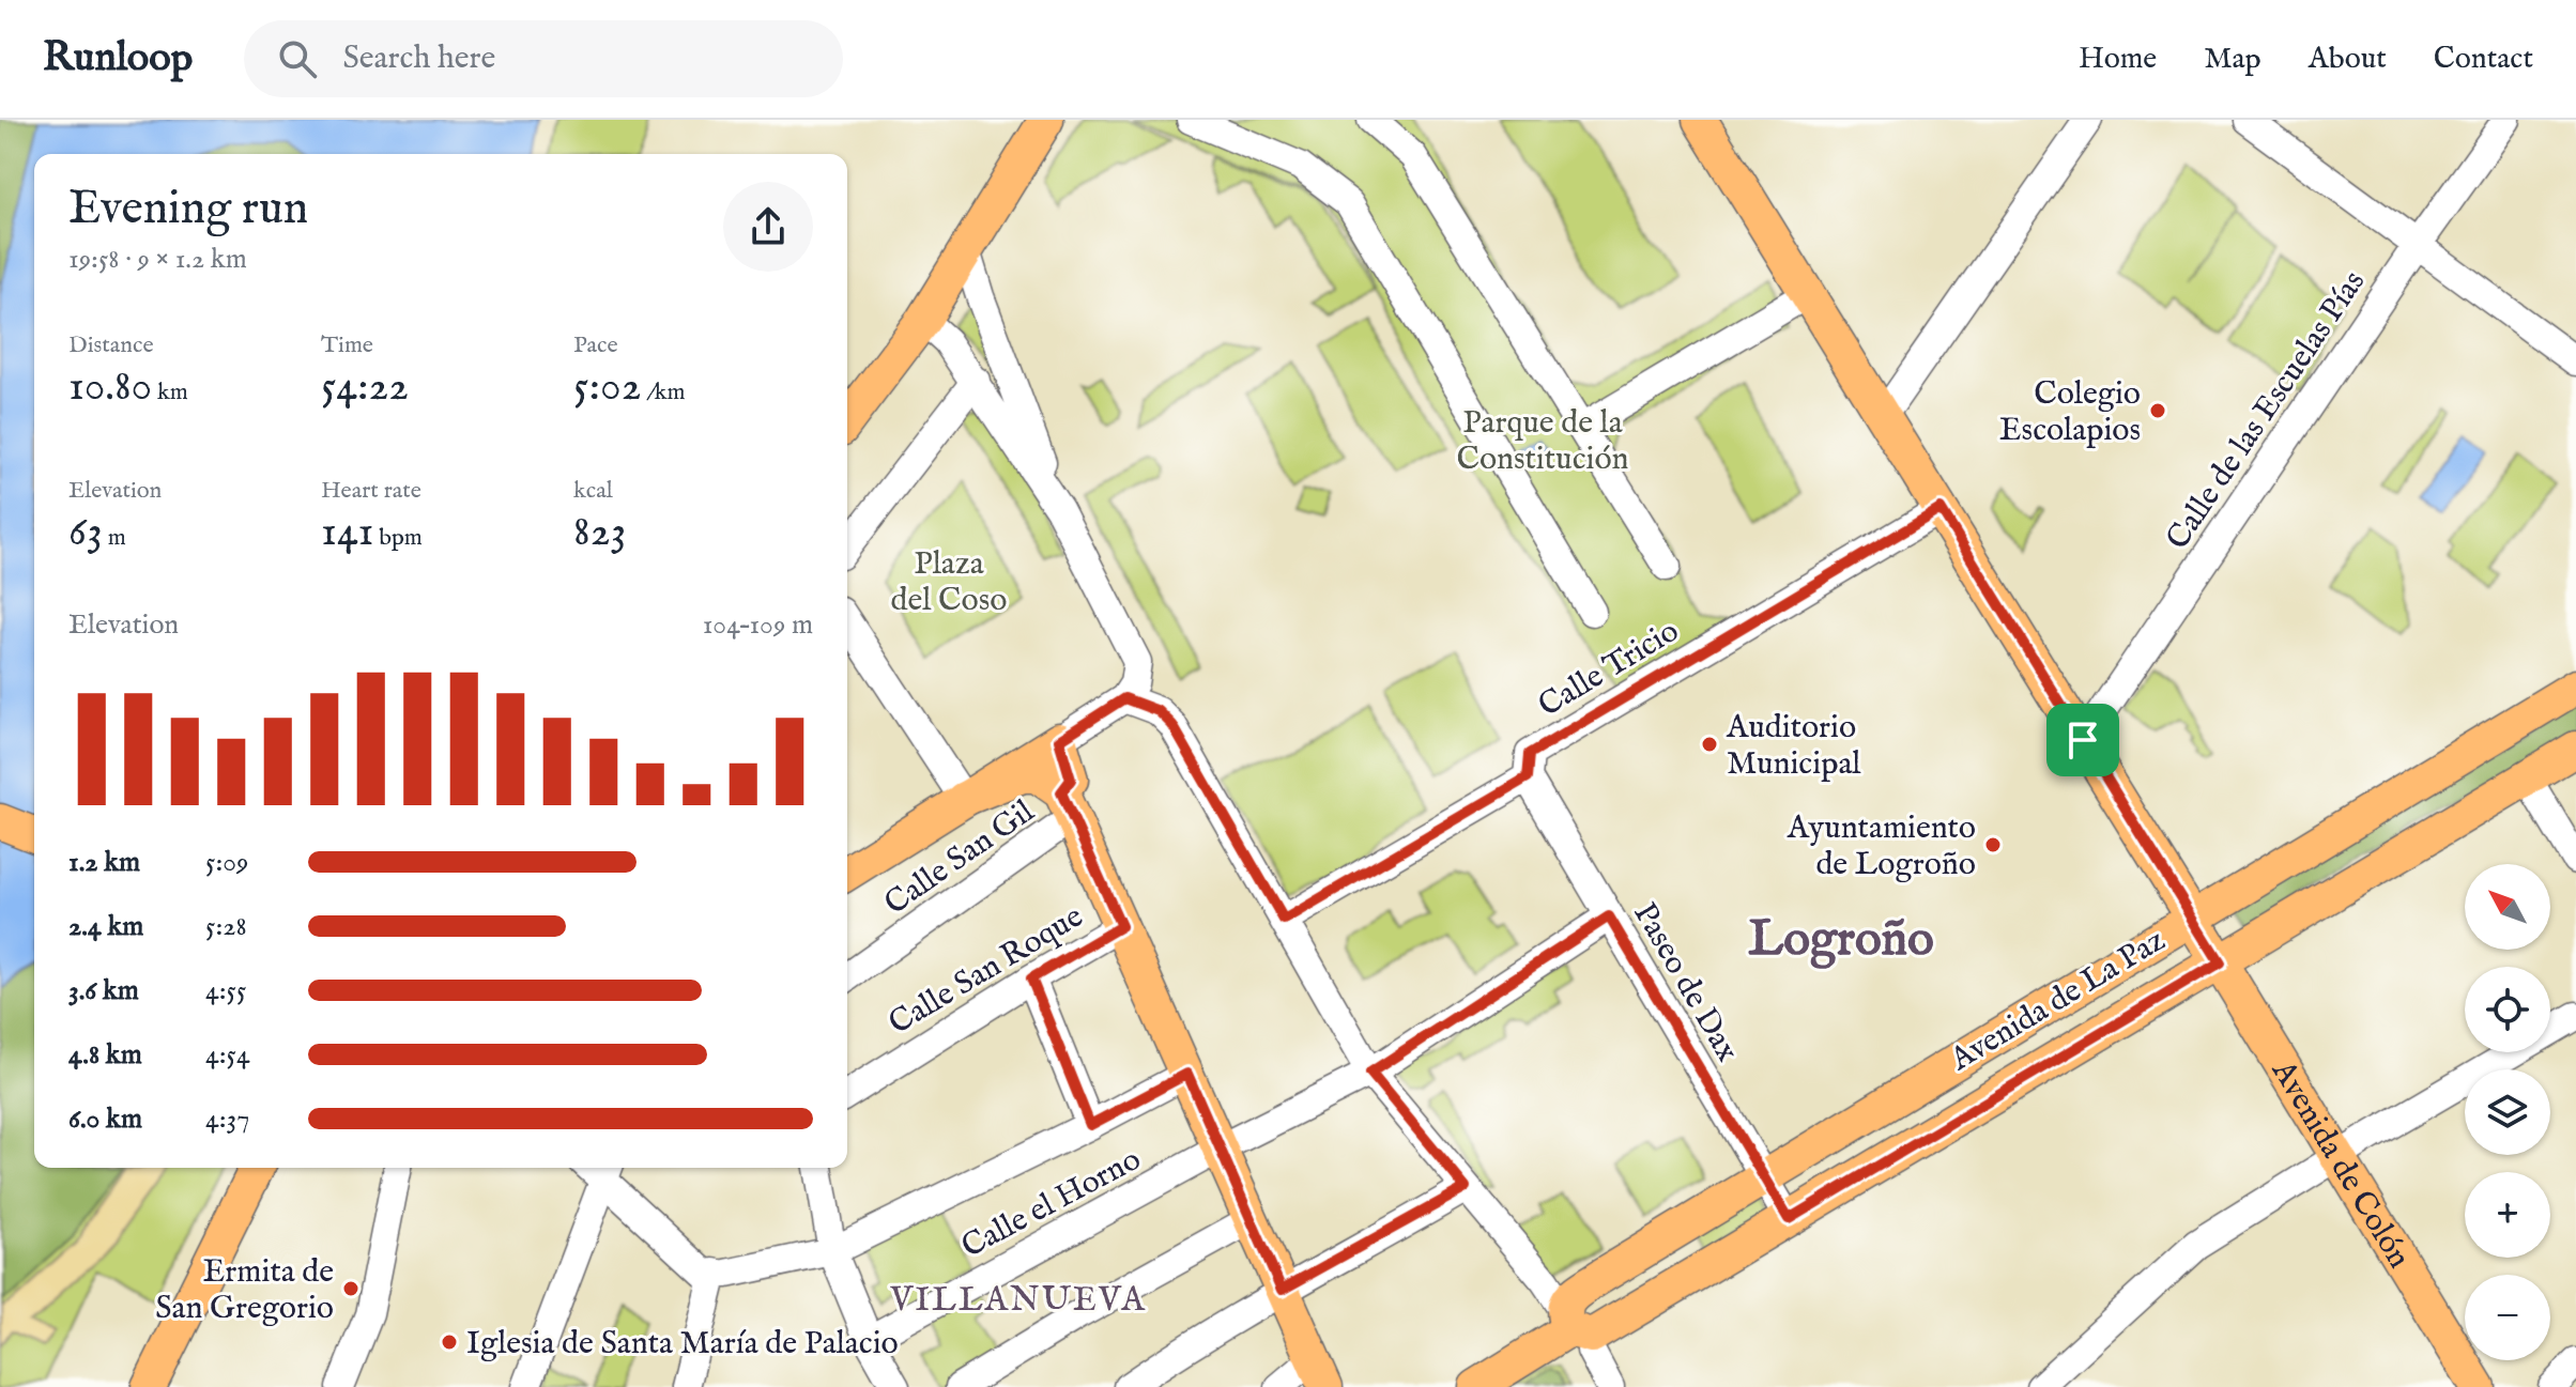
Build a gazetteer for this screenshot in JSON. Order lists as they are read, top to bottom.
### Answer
{
  "streets": {
    "main road": ["Avenida de La Paz", "Avenida de Colón"],
    "street": [
      "Calle de las Escuelas Pías",
      "Calle Tricio",
      "Calle San Gil",
      "Calle San Roque",
      "Paseo de Dax",
      "Calle el Horno"
    ]
  },
  "crossings": [
    ["Calle de las Escuelas Pías", "Avenida de Colón"],
    ["Calle Tricio", "Paseo de Dax"],
    ["Calle Tricio", "Avenida de Colón"],
    ["Paseo de Dax", "Avenida de La Paz"],
    ["Paseo de Dax", "Calle el Horno"],
    ["Avenida de La Paz", "Avenida de Colón"]
  ],
  "districts": ["Logroño", "VILLANUEVA"],
  "parks": ["Parque de la Constitución", "Plaza del Coso"],
  "places": [
    "Colegio Escolapios",
    "Auditorio Municipal",
    "Ayuntamiento de Logroño",
    "Ermita de San Gregorio",
    "Iglesia de Santa María de Palacio"
  ],
  "north": "top left",
  "page": {
    "header": "Runloop",
    "search": "Search here",
    "nav": [
      "Home",
      "Map",
      "About",
      "Contact"
    ],
    "heading": ["Evening run", "19:58 · 9 × 1.2 km"],
    "stats": [
      ["Distance", "10.80 km"],
      ["Time", "54:22"],
      ["Pace", "5:02 /km"],
      ["Elevation", "63 m"],
      ["Heart rate", "141 bpm"],
      ["kcal", "823"]
    ],
    "chart": ["Elevation", "104–109 m"],
    "list": [
      {
        "name": "1.2 km",
        "note": "5:09"
      },
      {
        "name": "2.4 km",
        "note": "5:28"
      },
      {
        "name": "3.6 km",
        "note": "4:55"
      },
      {
        "name": "4.8 km",
        "note": "4:54"
      },
      {
        "name": "6.0 km",
        "note": "4:37"
      }
    ],
    "map_buttons": ["+", "−"]
  }
}
